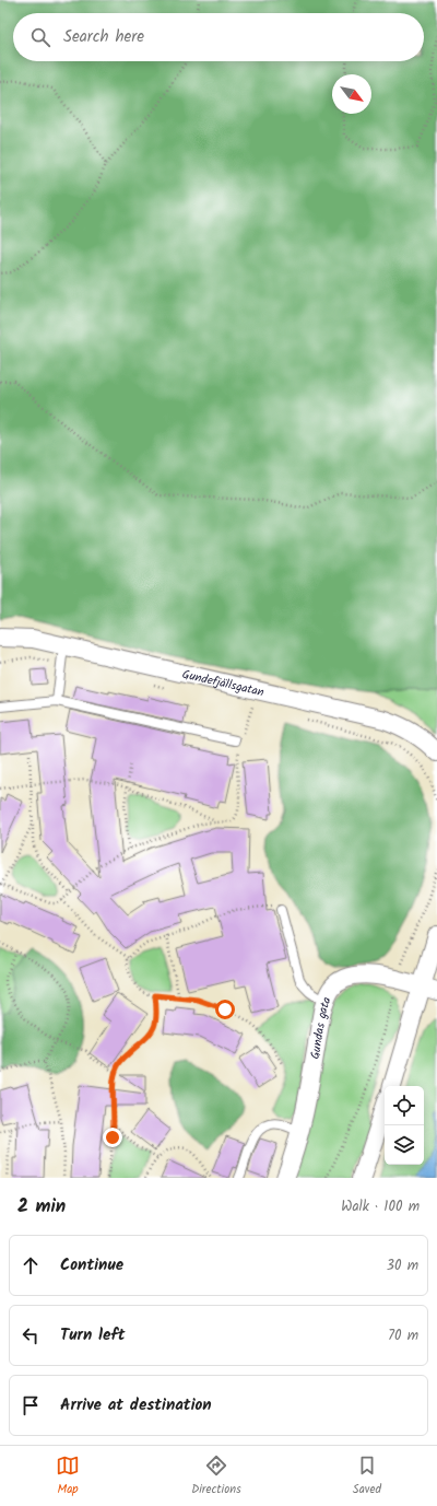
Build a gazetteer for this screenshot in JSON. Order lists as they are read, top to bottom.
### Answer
{
  "streets": {
    "street": ["Gundefjällsgatan", "Gundas gata"]
  },
  "north": "bottom right",
  "page": {
    "search": "Search here",
    "heading": ["2 min", "Walk · 100 m"],
    "list": [
      ["Continue", "30 m"],
      ["Turn left", "70 m"],
      "Arrive at destination"
    ],
    "nav": ["Map", "Directions", "Saved"]
  }
}
